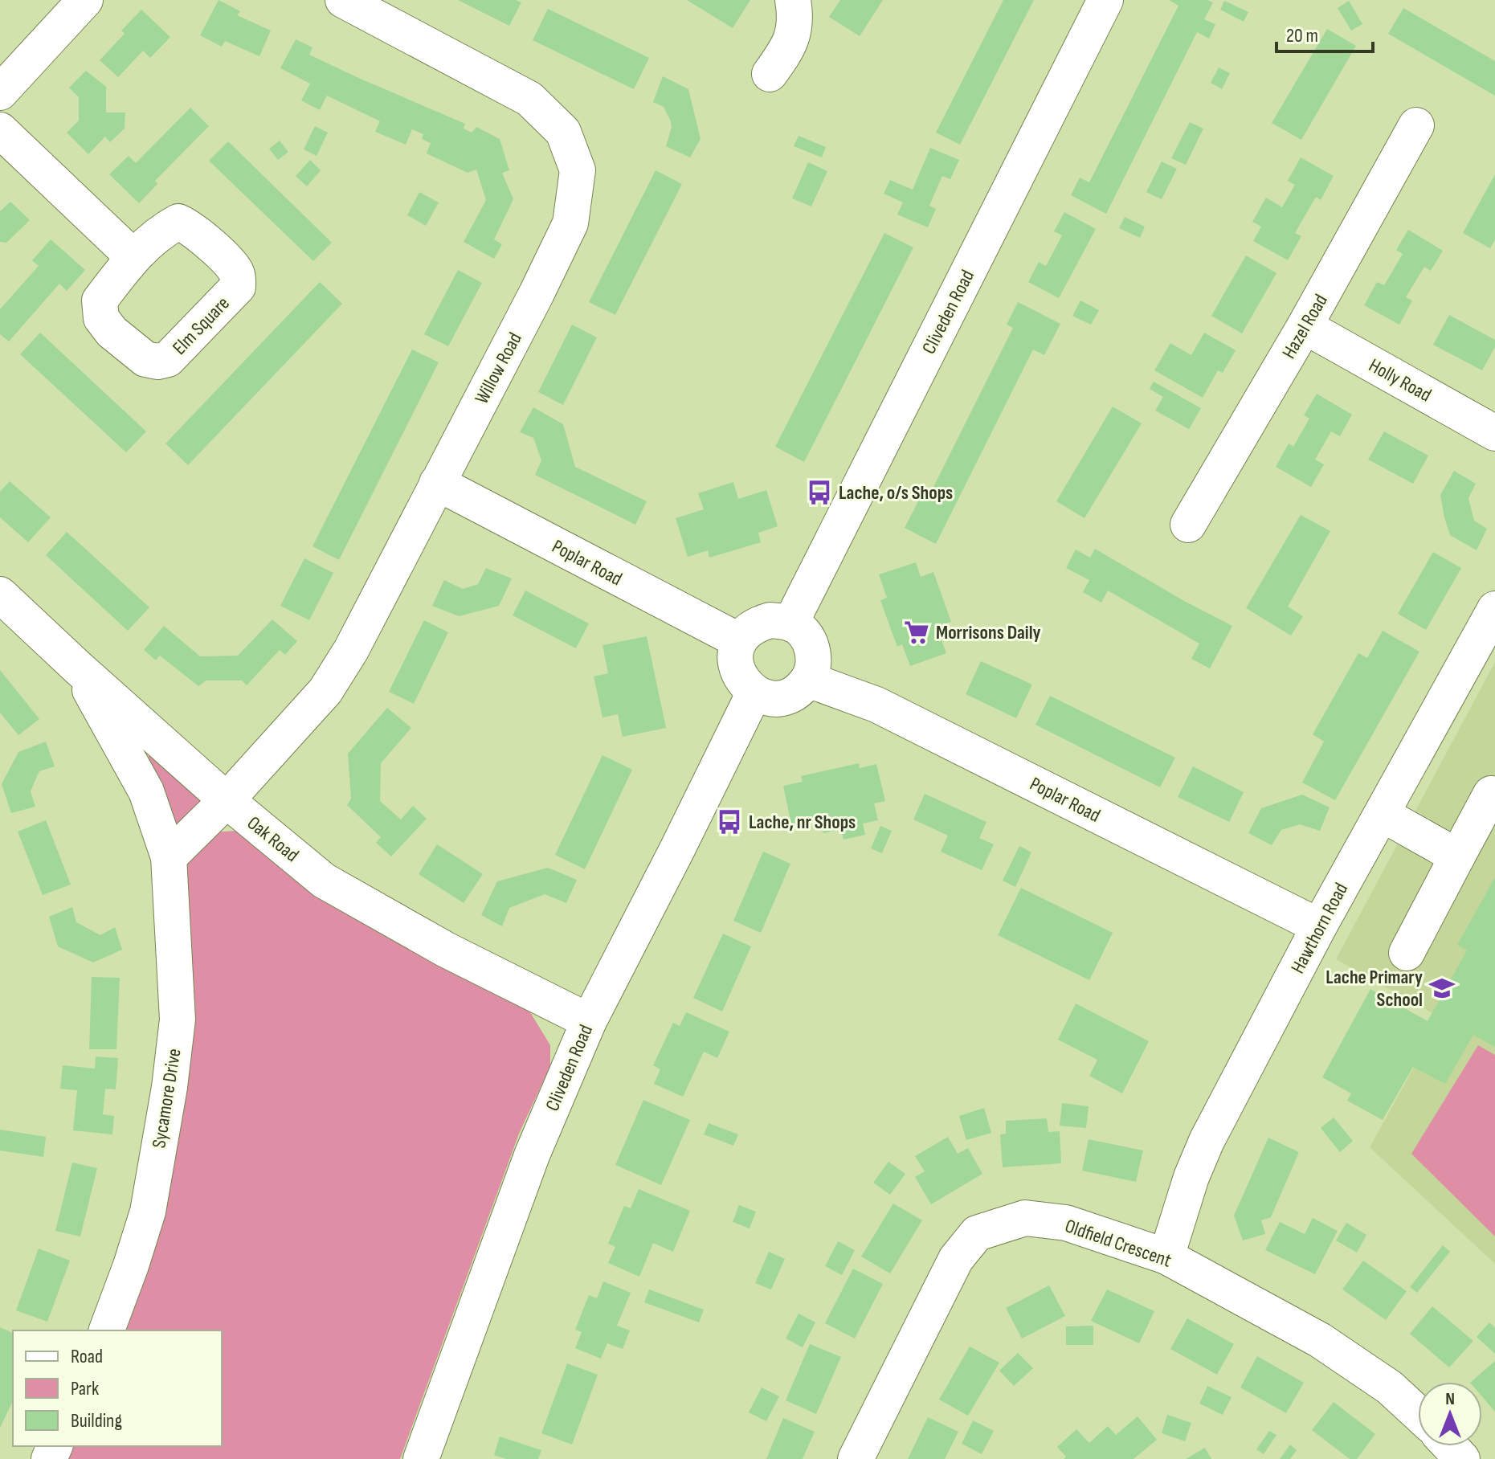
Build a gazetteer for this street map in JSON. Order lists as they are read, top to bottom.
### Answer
{
  "streets": {
    "street": [
      "Cliveden Road",
      "Hazel Road",
      "Willow Road",
      "Holly Road",
      "Poplar Road",
      "Oak Road",
      "Hawthorn Road",
      "Sycamore Drive",
      "Oldfield Crescent"
    ]
  },
  "crossings": [
    ["Cliveden Road", "Poplar Road"],
    ["Cliveden Road", "Oak Road"],
    ["Hazel Road", "Holly Road"],
    ["Willow Road", "Poplar Road"],
    ["Willow Road", "Oak Road"],
    ["Poplar Road", "Hawthorn Road"],
    ["Oak Road", "Sycamore Drive"],
    ["Hawthorn Road", "Oldfield Crescent"]
  ],
  "places": {
    "bus stop": ["Lache, o/s Shops", "Lache, nr Shops"],
    "supermarket": ["Morrisons Daily"],
    "school or university": ["Lache Primary School"]
  },
  "legend": ["Road", "Park", "Building"],
  "scale_bar": "20 m",
  "north": "top"
}
